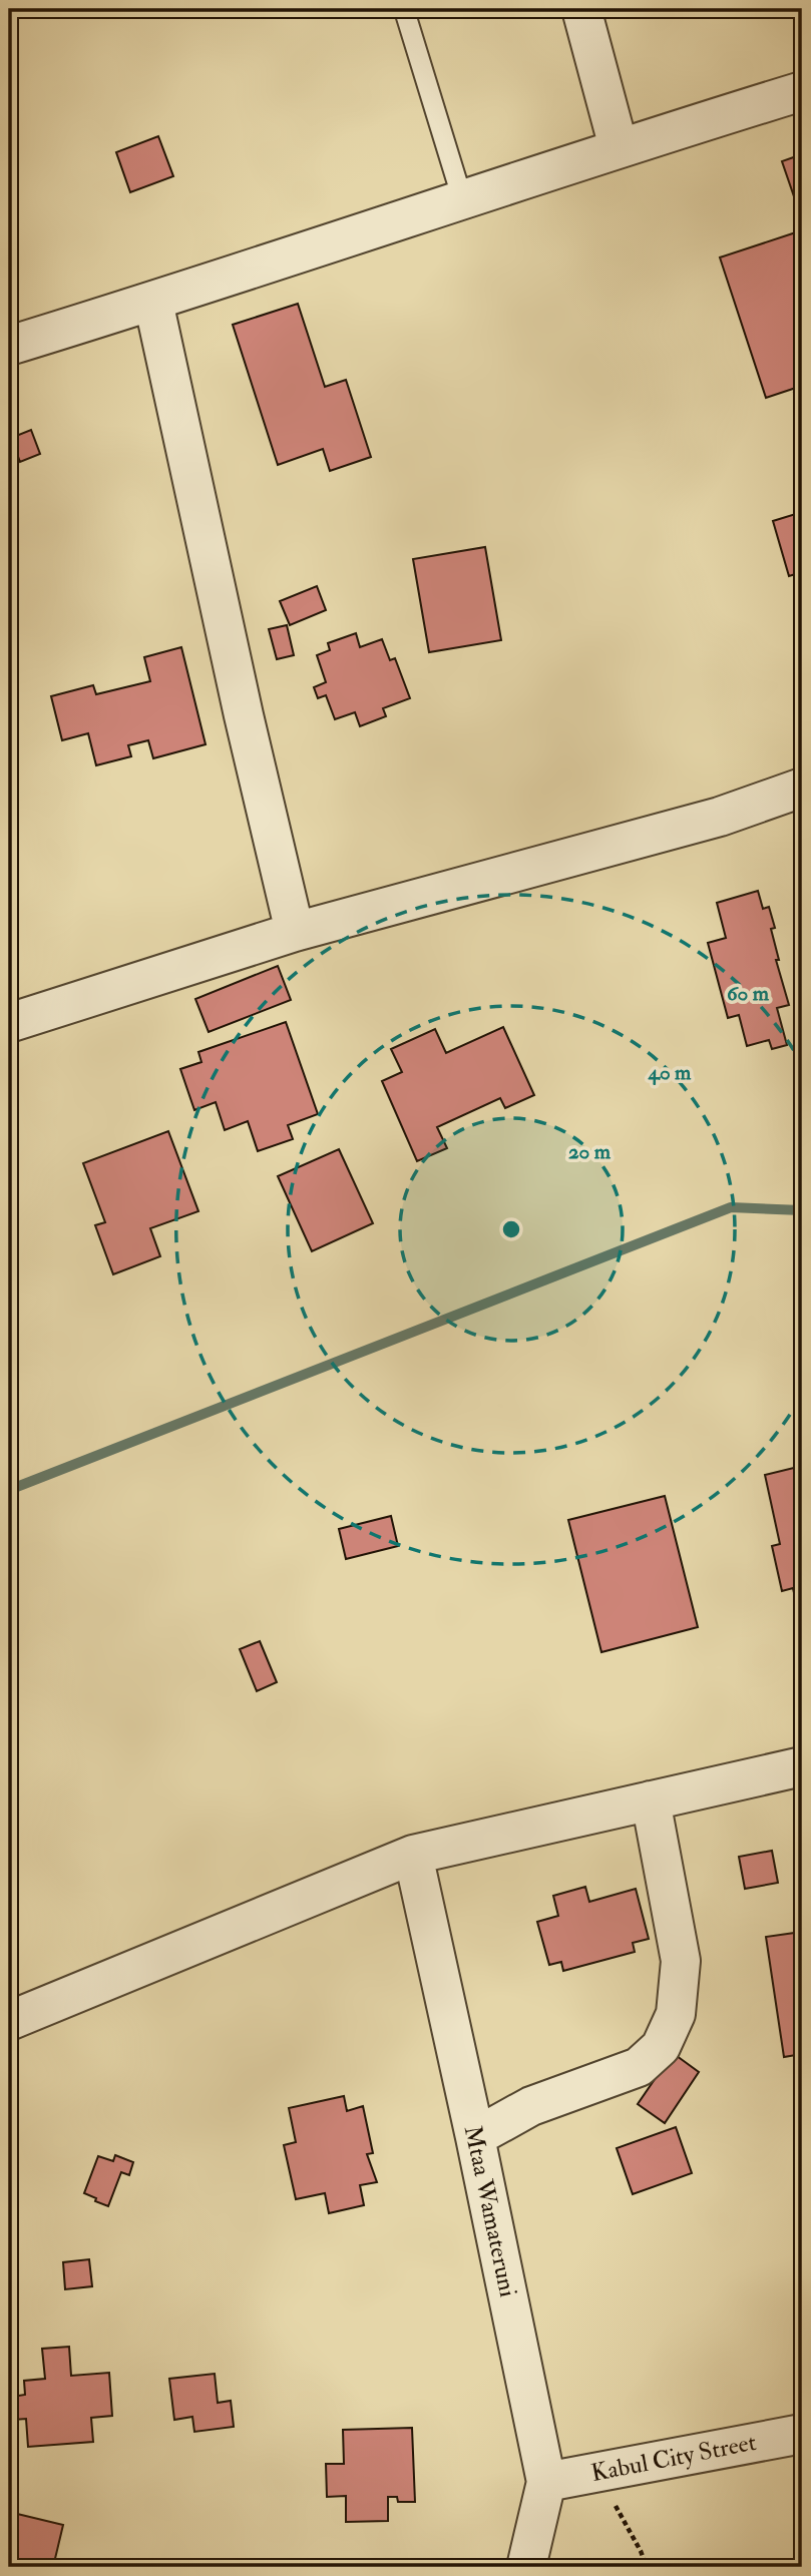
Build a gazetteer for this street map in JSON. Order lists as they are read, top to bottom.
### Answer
{
  "streets": {
    "street": ["Mtaa Wamateruni", "Kabul City Street"]
  },
  "crossings": [
    ["Mtaa Wamateruni", "Kabul City Street"]
  ],
  "rings": ["60 m", "40 m", "20 m"]
}
